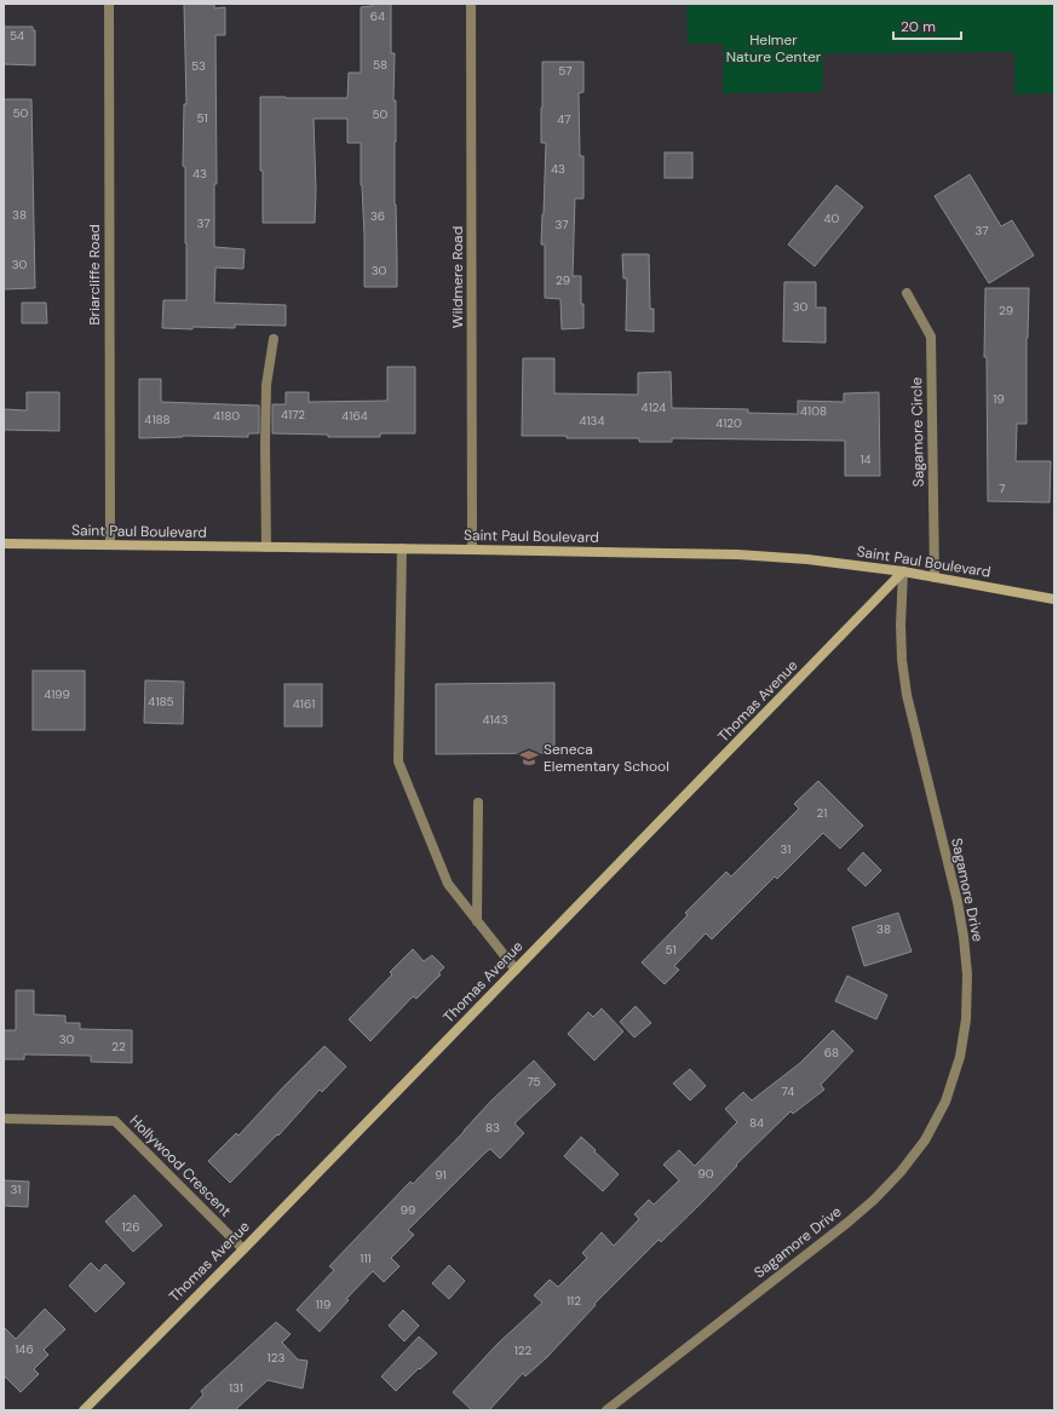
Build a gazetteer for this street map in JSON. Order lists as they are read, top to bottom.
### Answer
{
  "streets": {
    "main road": ["Saint Paul Boulevard", "Thomas Avenue"],
    "street": [
      "Briarcliffe Road",
      "Wildmere Road",
      "Sagamore Circle",
      "Sagamore Drive",
      "Hollywood Crescent"
    ]
  },
  "crossings": [
    ["Briarcliffe Road", "Saint Paul Boulevard"],
    ["Wildmere Road", "Saint Paul Boulevard"],
    ["Sagamore Circle", "Saint Paul Boulevard"],
    ["Saint Paul Boulevard", "Thomas Avenue"],
    ["Saint Paul Boulevard", "Sagamore Drive"],
    ["Thomas Avenue", "Sagamore Drive"],
    ["Thomas Avenue", "Hollywood Crescent"]
  ],
  "parks": ["Helmer Nature Center"],
  "places": {
    "school or university": ["Seneca Elementary School"]
  },
  "house_numbers": [
    "64",
    "54",
    "58",
    "53",
    "57",
    "50",
    "50",
    "51",
    "47",
    "43",
    "43",
    "38",
    "36",
    "40",
    "37",
    "37",
    "37",
    "30",
    "30",
    "29",
    "30",
    "29",
    "19",
    "4124",
    "4108",
    "4172",
    "4180",
    "4164",
    "4188",
    "4134",
    "4120",
    "14",
    "7",
    "4199",
    "4185",
    "4161",
    "4143",
    "21",
    "31",
    "38",
    "51",
    "30",
    "22",
    "68",
    "75",
    "74",
    "84",
    "83",
    "90",
    "91",
    "31",
    "99",
    "126",
    "111",
    "112",
    "119",
    "146",
    "122",
    "123",
    "131"
  ],
  "scale_bar": "20 m"
}
